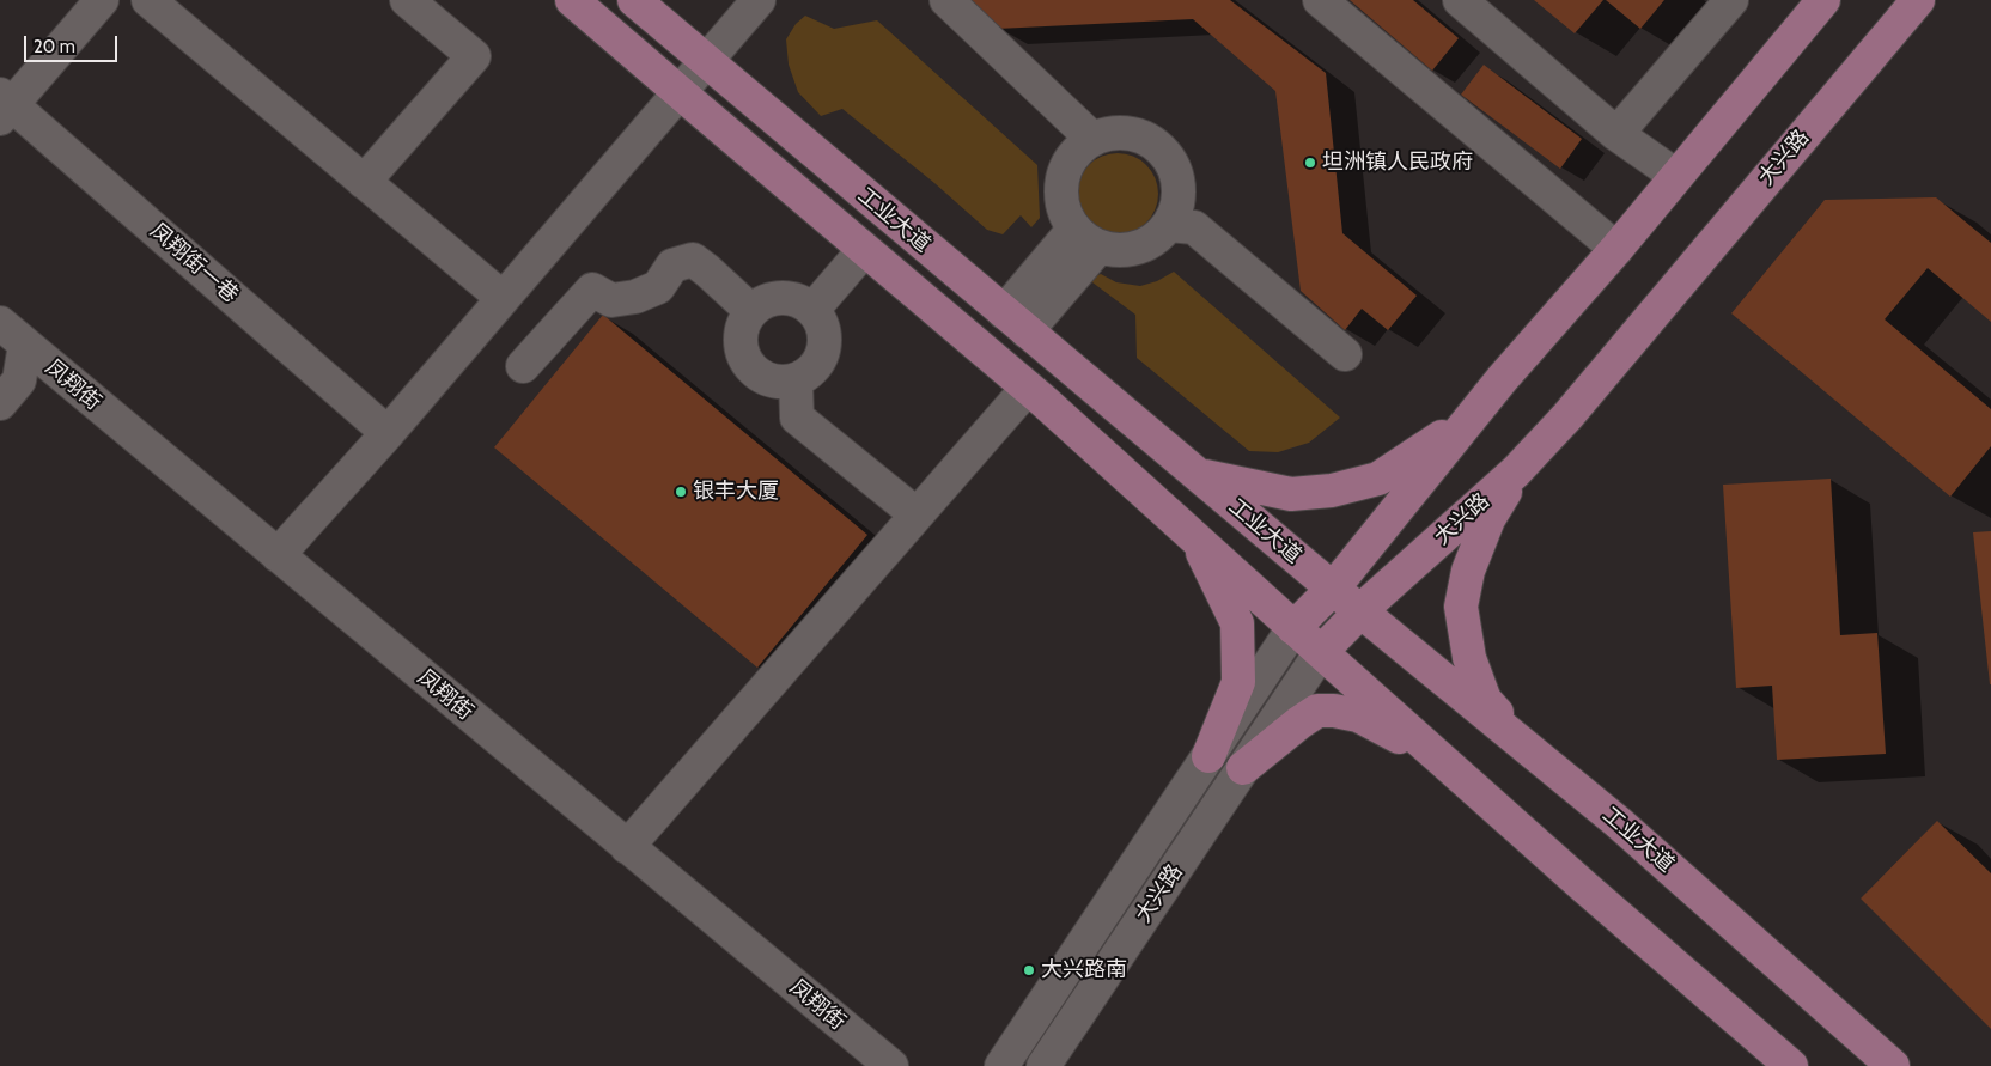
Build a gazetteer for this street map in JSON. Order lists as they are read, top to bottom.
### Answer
{
  "streets": {
    "main road": ["大兴路", "工业大道"],
    "street": ["凤翔街一巷", "凤翔街"]
  },
  "crossings": [
    ["大兴路", "工业大道"]
  ],
  "places": ["坦洲镇人民政府", "银丰大厦", "大兴路南"],
  "scale_bar": "20 m"
}
